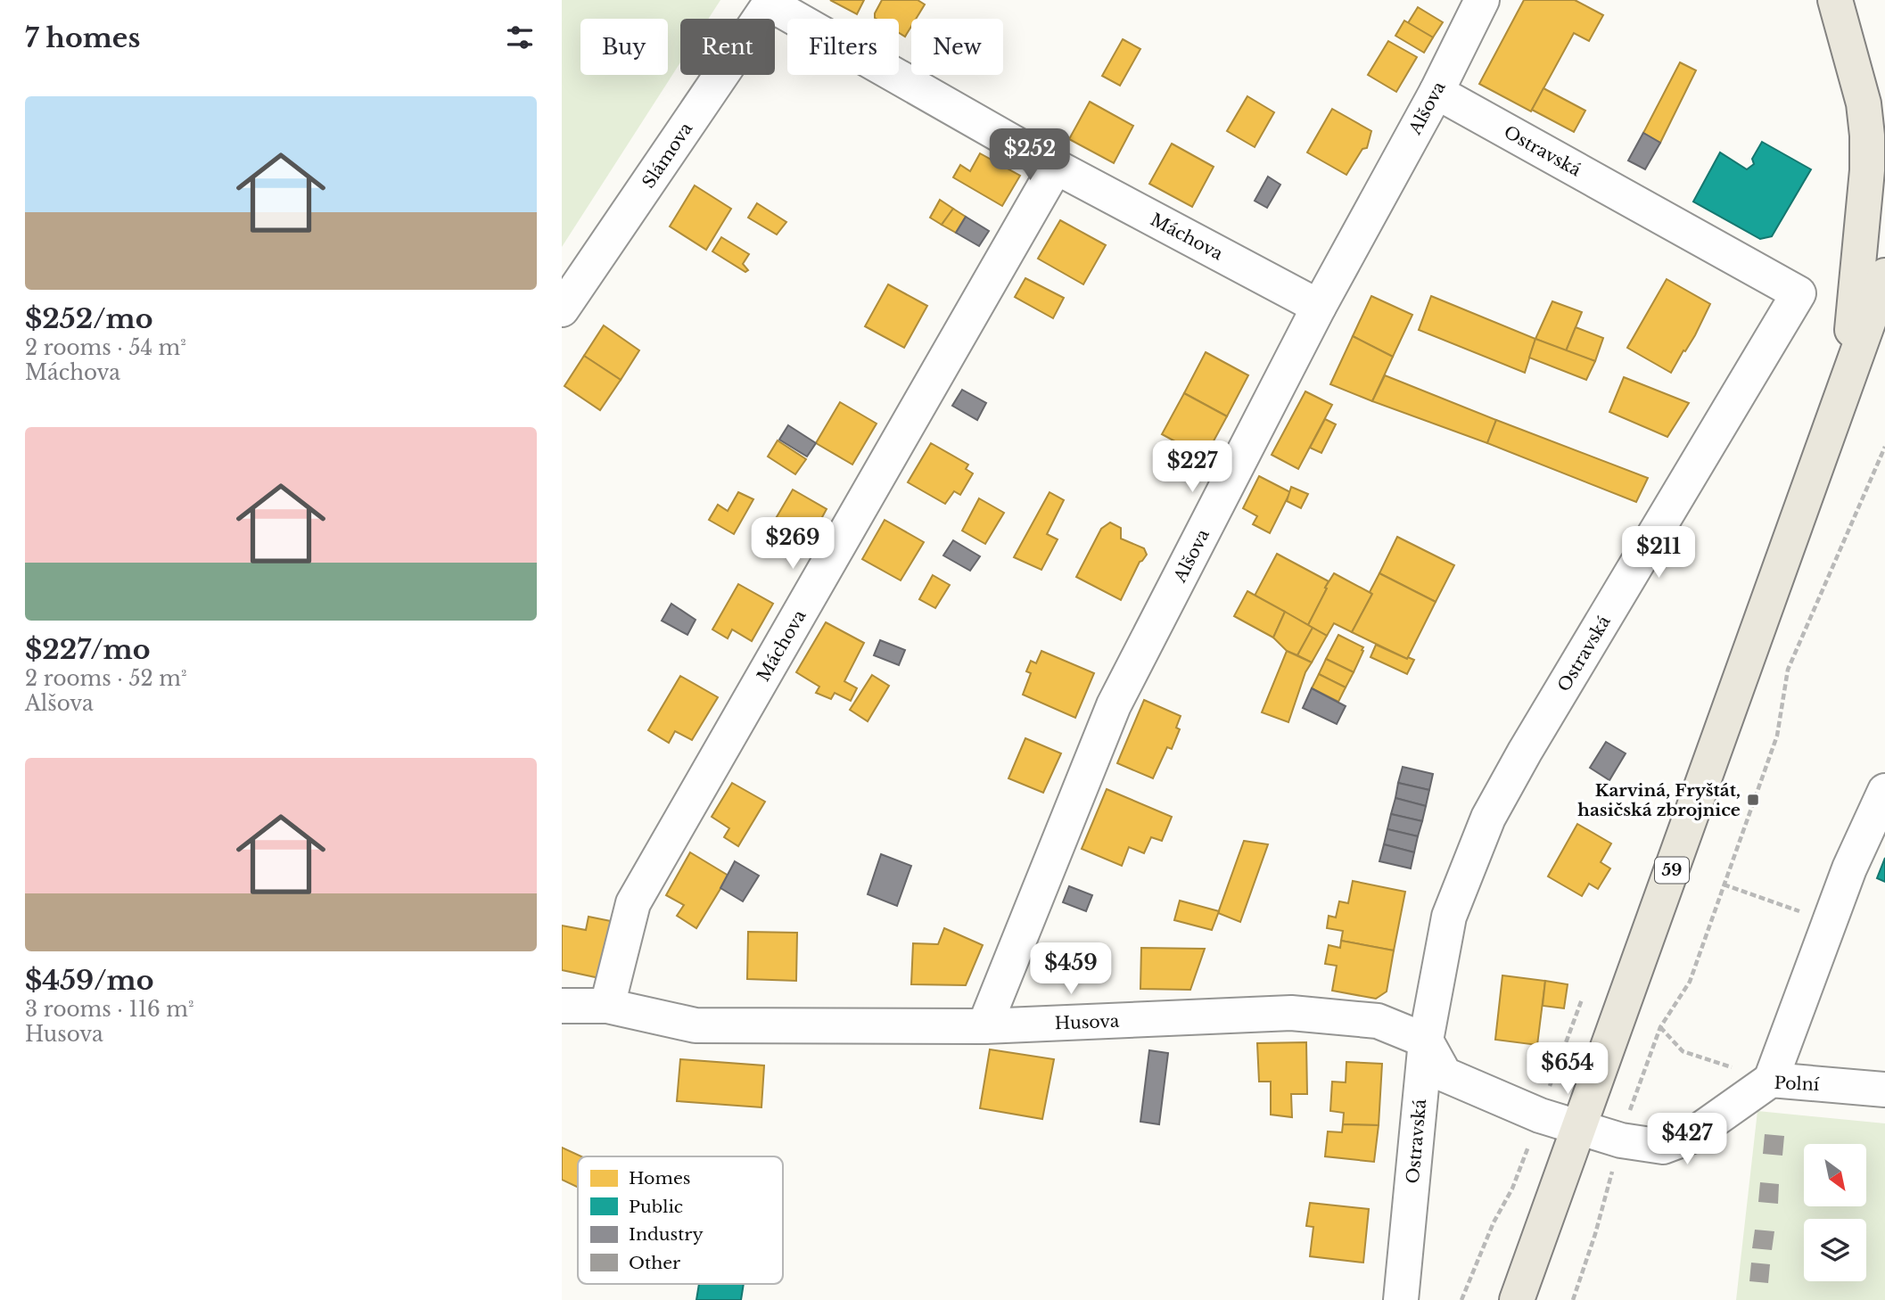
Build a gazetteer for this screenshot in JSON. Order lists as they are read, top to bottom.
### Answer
{
  "streets": {
    "main road": ["59"],
    "street": [
      "Alšova",
      "Ostravská",
      "Slámova",
      "Máchova",
      "Husova",
      "Polní"
    ]
  },
  "crossings": [
    ["Alšova", "Ostravská"],
    ["Alšova", "Máchova"],
    ["Alšova", "Husova"],
    ["Ostravská", "Husova"],
    ["Slámova", "Máchova"],
    ["Máchova", "Husova"],
    ["59", "Polní"]
  ],
  "places": {
    "transit": ["Karviná, Fryštát, hasičská zbrojnice"]
  },
  "legend": [
    "Homes",
    "Public",
    "Industry",
    "Other"
  ],
  "north": "bottom right",
  "page": {
    "heading": "7 homes",
    "chip": [
      "Buy",
      "Rent",
      "Filters",
      "New"
    ],
    "list": [
      {
        "name": "$252/mo",
        "note": "2 rooms · 54 m² · Máchova"
      },
      {
        "name": "$227/mo",
        "note": "2 rooms · 52 m² · Alšova"
      },
      {
        "name": "$459/mo",
        "note": "3 rooms · 116 m² · Husova"
      }
    ],
    "price": [
      "$252",
      "$227",
      "$269",
      "$211",
      "$459",
      "$654",
      "$427"
    ]
  }
}
